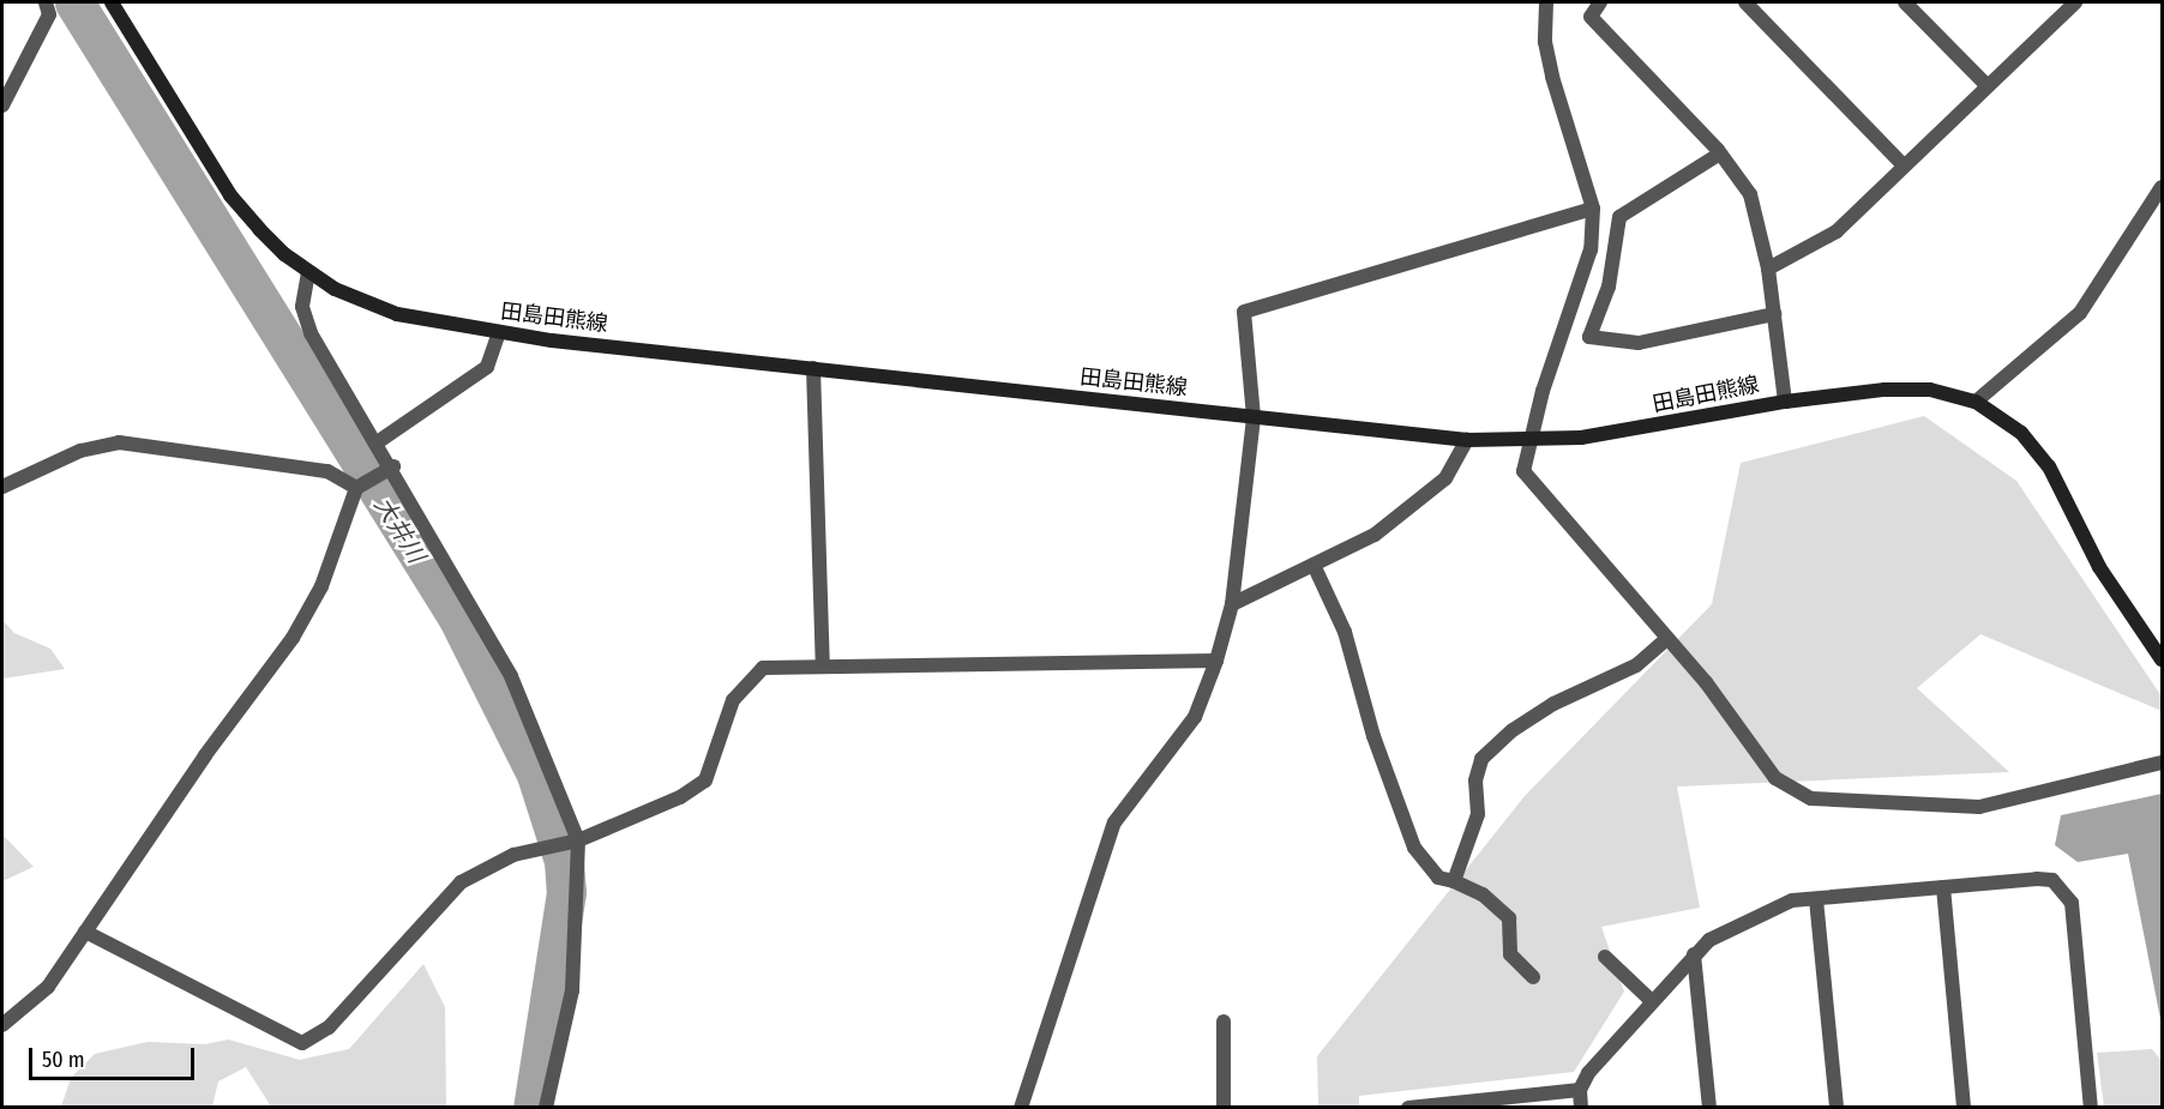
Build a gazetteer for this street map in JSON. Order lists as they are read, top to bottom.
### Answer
{
  "streets": {
    "main road": ["田島田熊線"]
  },
  "water": ["大井川"],
  "scale_bar": "50 m"
}
